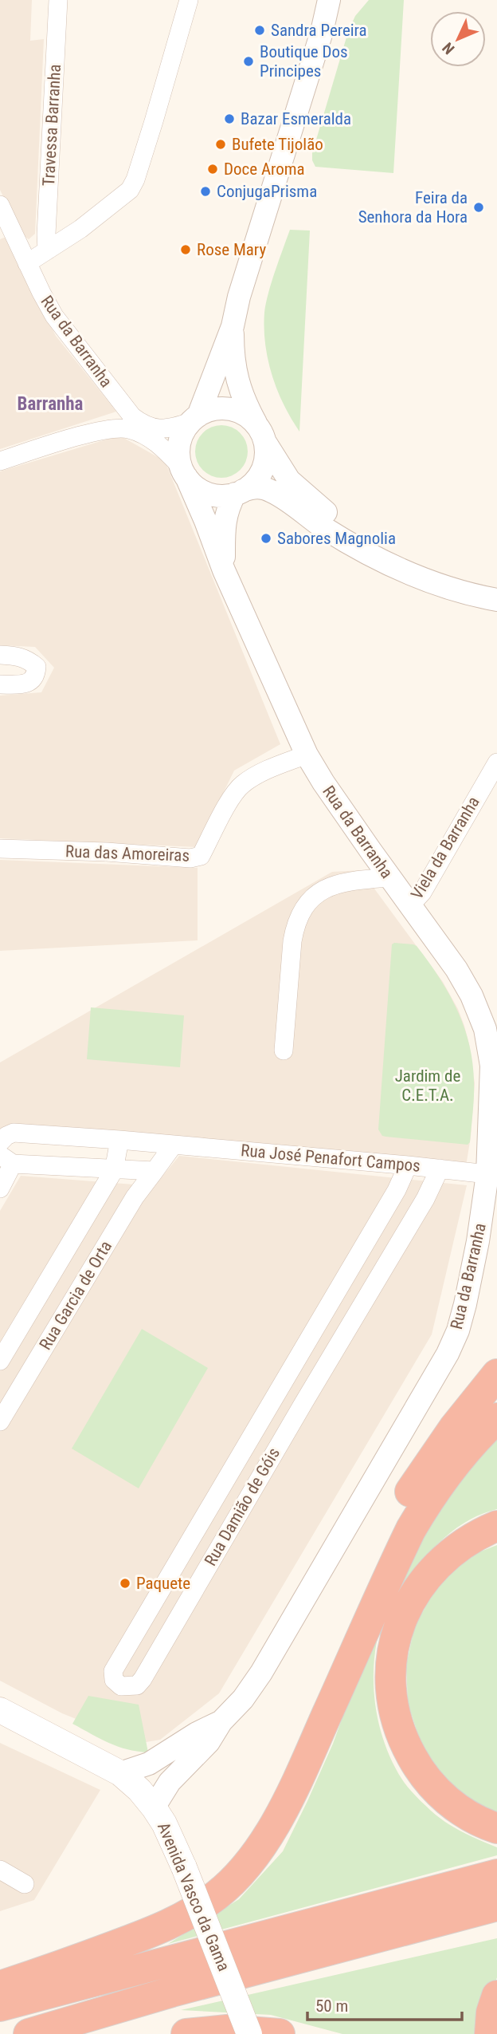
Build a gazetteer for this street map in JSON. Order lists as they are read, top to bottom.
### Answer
{
  "streets": {
    "main road": ["Avenida Vasco da Gama"],
    "street": [
      "Travessa Barranha",
      "Rua da Barranha",
      "Viela da Barranha",
      "Rua das Amoreiras",
      "Rua José Penafort Campos",
      "Rua Garcia de Orta",
      "Rua Damião de Góis"
    ]
  },
  "crossings": [
    ["Rua da Barranha", "Viela da Barranha"],
    ["Rua da Barranha", "Rua das Amoreiras"],
    ["Rua da Barranha", "Rua José Penafort Campos"],
    ["Rua da Barranha", "Avenida Vasco da Gama"],
    ["Rua José Penafort Campos", "Rua Damião de Góis"]
  ],
  "districts": ["Barranha"],
  "parks": ["Jardim de C.E.T.A."],
  "places": [
    "Sandra Pereira",
    "Boutique Dos Principes",
    "Bazar Esmeralda",
    "Bufete Tijolão",
    "Doce Aroma",
    "ConjugaPrisma",
    "Feira da Senhora da Hora",
    "Rose Mary",
    "Sabores Magnolia",
    "Paquete"
  ],
  "scale_bar": "50 m",
  "north": "bottom left"
}
